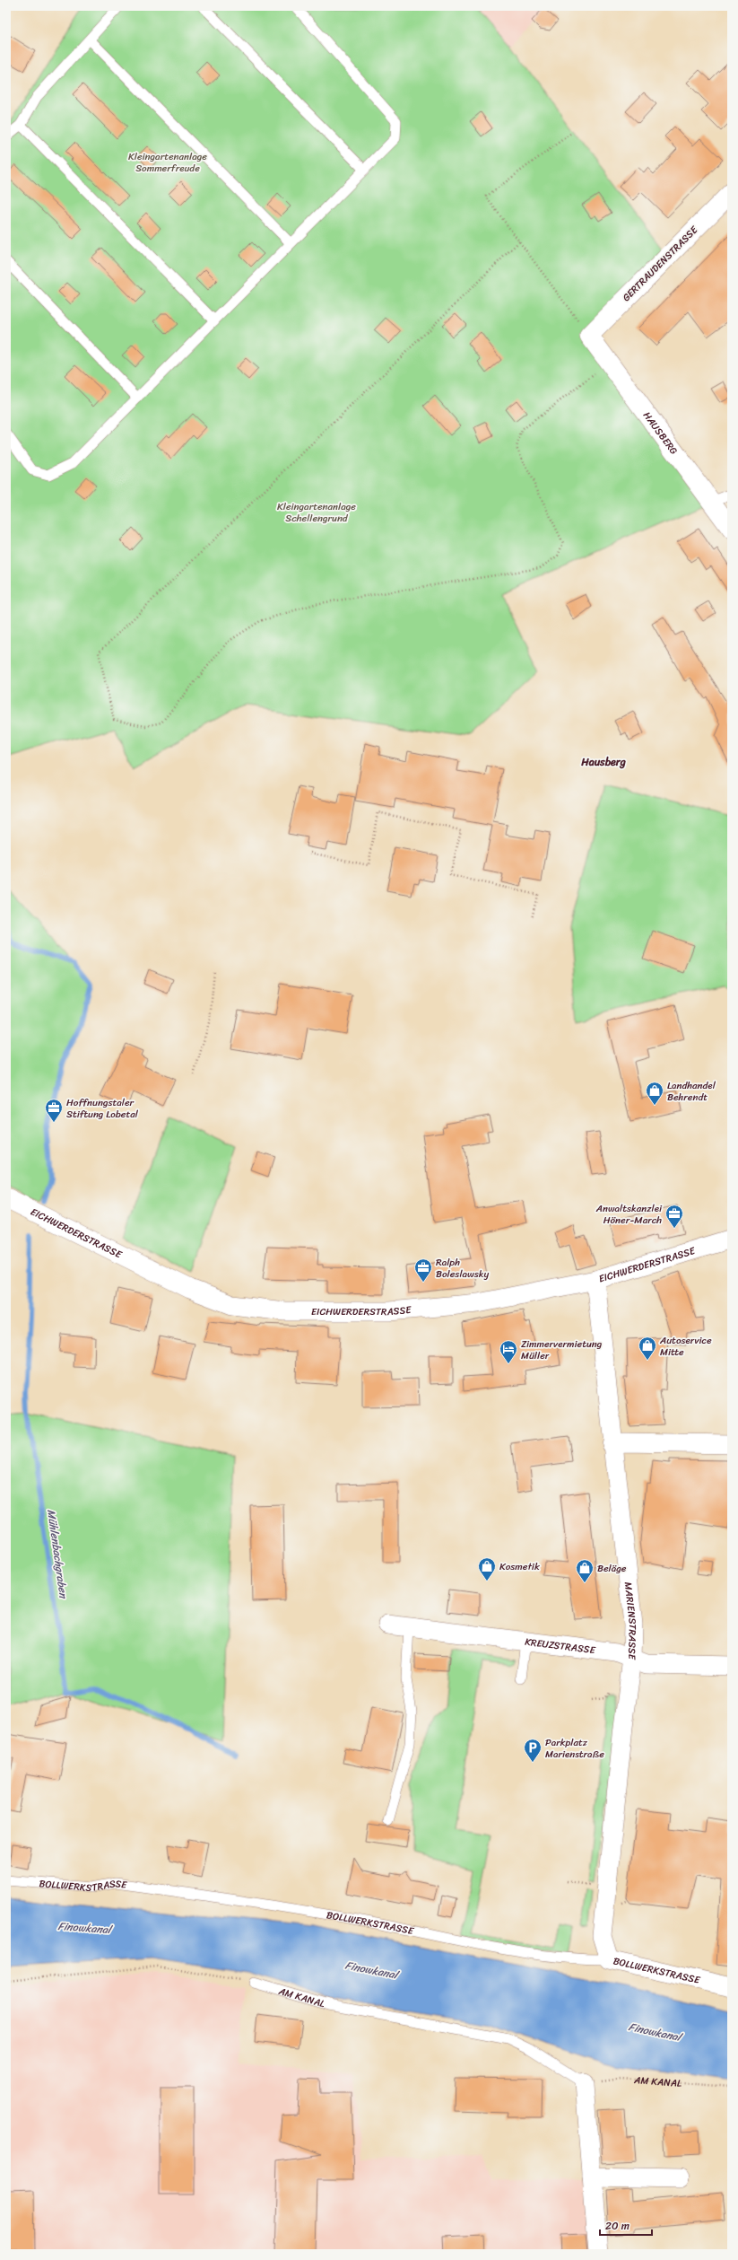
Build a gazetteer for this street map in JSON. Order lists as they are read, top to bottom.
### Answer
{
  "streets": {
    "street": [
      "GERTRAUDENSTRASSE",
      "HAUSBERG",
      "EICHWERDERSTRASSE",
      "MARIENSTRASSE",
      "KREUZSTRASSE",
      "BOLLWERKSTRASSE"
    ],
    "lane": ["AM KANAL"]
  },
  "crossings": [
    ["GERTRAUDENSTRASSE", "HAUSBERG"],
    ["EICHWERDERSTRASSE", "MARIENSTRASSE"],
    ["MARIENSTRASSE", "KREUZSTRASSE"],
    ["MARIENSTRASSE", "BOLLWERKSTRASSE"]
  ],
  "districts": ["Hausberg"],
  "water": ["Mühlenbachgraben", "Finowkanal"],
  "parks": ["Kleingartenanlage Sommerfreude", "Kleingartenanlage Schellengrund"],
  "places": {
    "shop": [
      "Landhandel Behrendt",
      "Autoservice Mitte",
      "Kosmetik",
      "Beläge"
    ],
    "office": ["Hoffnungstaler Stiftung Lobetal", "Anwaltskanzlei Höner-March", "Ralph Boleslawsky"],
    "hotel": ["Zimmervermietung Müller"],
    "parking": ["Parkplatz Marienstraße"]
  },
  "scale_bar": "20 m"
}
